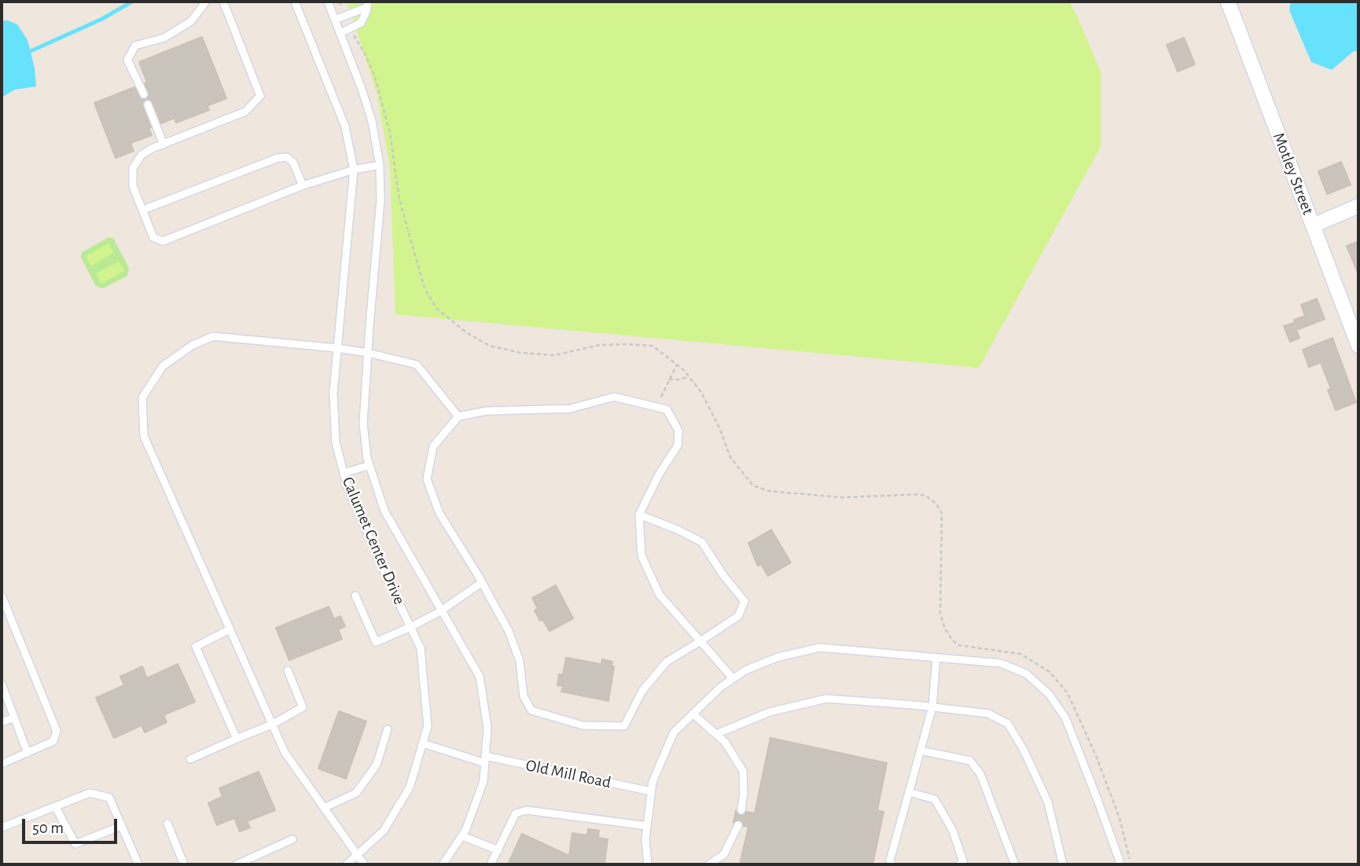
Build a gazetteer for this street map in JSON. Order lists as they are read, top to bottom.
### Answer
{
  "streets": {
    "street": ["Motley Street"],
    "lane": ["Calumet Center Drive", "Old Mill Road"]
  },
  "crossings": [
    ["Calumet Center Drive", "Old Mill Road"]
  ],
  "scale_bar": "50 m"
}
